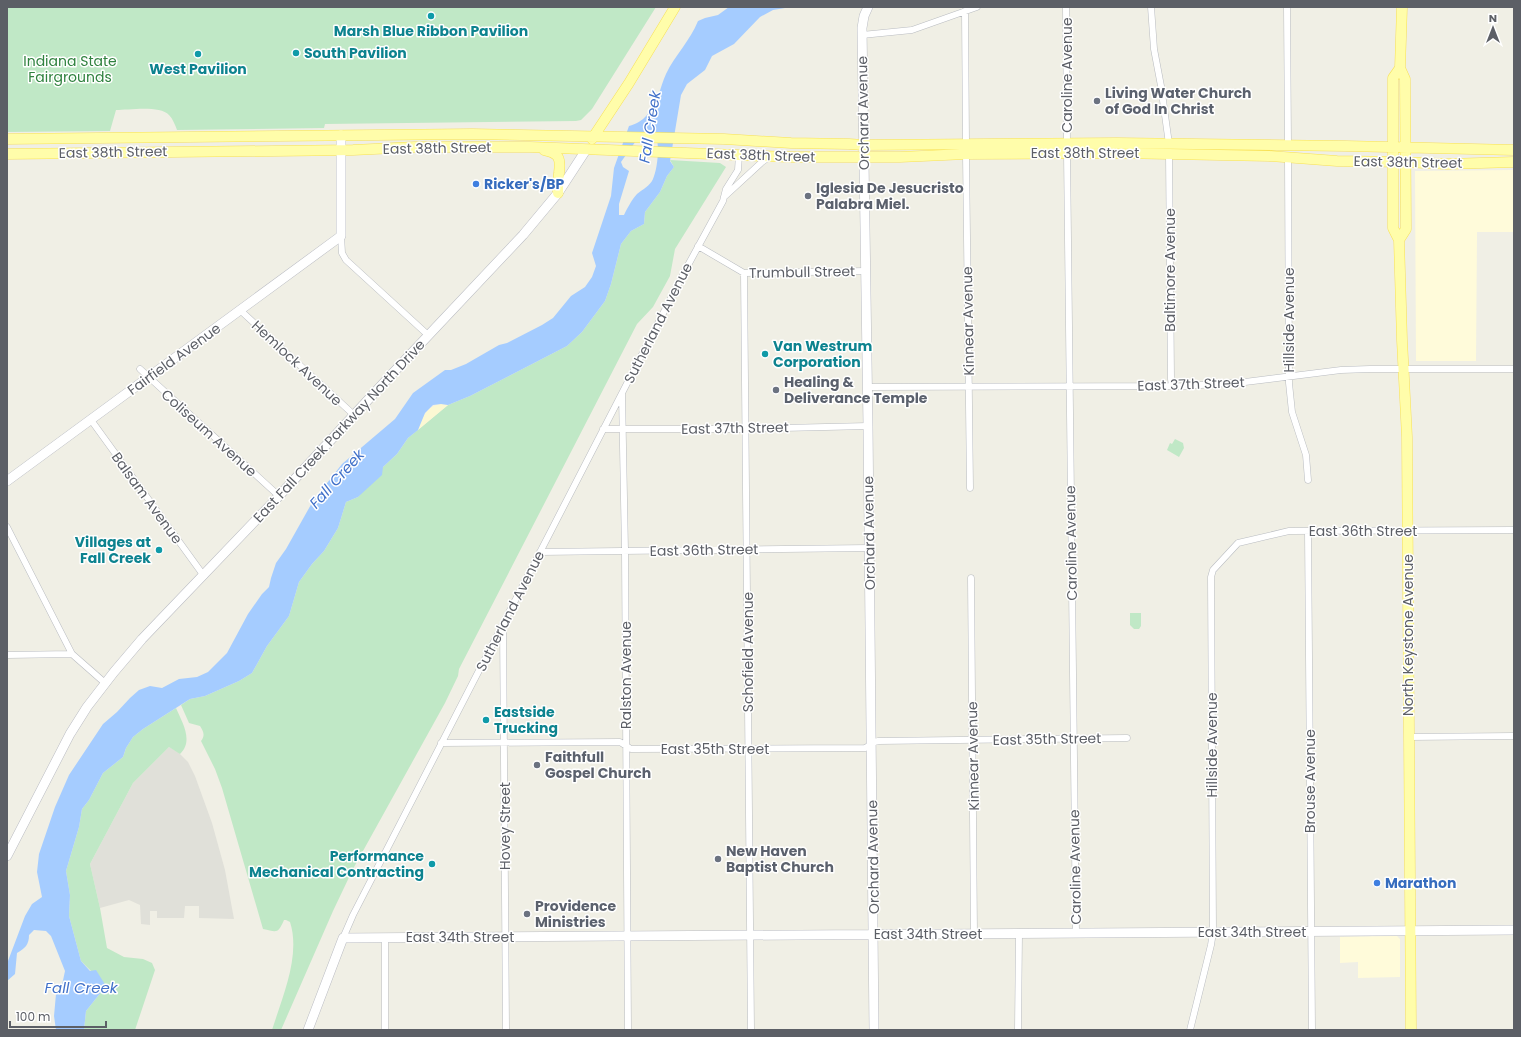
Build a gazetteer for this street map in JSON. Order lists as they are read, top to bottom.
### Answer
{
  "streets": {
    "main road": [
      "Orchard Avenue",
      "East 38th Street",
      "Sutherland Avenue",
      "Fairfield Avenue",
      "East Fall Creek Parkway North Drive",
      "North Keystone Avenue",
      "East 34th Street"
    ],
    "street": [
      "Caroline Avenue",
      "Baltimore Avenue",
      "Trumbull Street",
      "Hillside Avenue",
      "Kinnear Avenue",
      "Hemlock Avenue",
      "East 37th Street",
      "Coliseum Avenue",
      "Balsam Avenue",
      "East 36th Street",
      "Schofield Avenue",
      "Ralston Avenue",
      "East 35th Street",
      "Brouse Avenue",
      "Hovey Street"
    ]
  },
  "crossings": [
    ["Caroline Avenue", "East 38th Street"],
    ["Caroline Avenue", "East 37th Street"],
    ["Caroline Avenue", "East 35th Street"],
    ["Caroline Avenue", "East 34th Street"],
    ["Orchard Avenue", "East 38th Street"],
    ["Orchard Avenue", "Trumbull Street"],
    ["Orchard Avenue", "East 37th Street"],
    ["Orchard Avenue", "East 36th Street"],
    ["Orchard Avenue", "East 35th Street"],
    ["Orchard Avenue", "East 34th Street"],
    ["East 38th Street", "Baltimore Avenue"],
    ["East 38th Street", "Hillside Avenue"],
    ["East 38th Street", "Kinnear Avenue"],
    ["East 38th Street", "Sutherland Avenue"],
    ["East 38th Street", "East Fall Creek Parkway North Drive"],
    ["East 38th Street", "North Keystone Avenue"],
    ["Baltimore Avenue", "East 37th Street"],
    ["Trumbull Street", "Sutherland Avenue"],
    ["Trumbull Street", "Schofield Avenue"],
    ["Hillside Avenue", "East 37th Street"],
    ["Hillside Avenue", "East 36th Street"],
    ["Hillside Avenue", "East 34th Street"],
    ["Kinnear Avenue", "East 37th Street"],
    ["Kinnear Avenue", "East 35th Street"],
    ["Kinnear Avenue", "East 34th Street"],
    ["Sutherland Avenue", "East 37th Street"],
    ["Sutherland Avenue", "East 36th Street"],
    ["Sutherland Avenue", "Ralston Avenue"],
    ["Sutherland Avenue", "East 35th Street"],
    ["Sutherland Avenue", "Hovey Street"],
    ["Sutherland Avenue", "East 34th Street"],
    ["Fairfield Avenue", "Hemlock Avenue"],
    ["Fairfield Avenue", "Coliseum Avenue"],
    ["Fairfield Avenue", "Balsam Avenue"],
    ["Hemlock Avenue", "East Fall Creek Parkway North Drive"],
    ["East 37th Street", "North Keystone Avenue"],
    ["East 37th Street", "Schofield Avenue"],
    ["East 37th Street", "Ralston Avenue"],
    ["East Fall Creek Parkway North Drive", "Coliseum Avenue"],
    ["East Fall Creek Parkway North Drive", "Balsam Avenue"],
    ["East 36th Street", "North Keystone Avenue"],
    ["East 36th Street", "Schofield Avenue"],
    ["East 36th Street", "Ralston Avenue"],
    ["East 36th Street", "Brouse Avenue"],
    ["North Keystone Avenue", "East 34th Street"],
    ["Schofield Avenue", "East 35th Street"],
    ["Schofield Avenue", "East 34th Street"],
    ["Ralston Avenue", "East 35th Street"],
    ["Ralston Avenue", "East 34th Street"],
    ["East 35th Street", "Hovey Street"],
    ["Brouse Avenue", "East 34th Street"],
    ["Hovey Street", "East 34th Street"]
  ],
  "water": ["Fall Creek"],
  "parks": ["Indiana State Fairgrounds"],
  "places": [
    "Marsh Blue Ribbon Pavilion",
    "South Pavilion",
    "West Pavilion",
    "Living Water Church of God In Christ",
    "Ricker's/BP",
    "Iglesia De Jesucristo Palabra Miel.",
    "Van Westrum Corporation",
    "Healing & Deliverance Temple",
    "Villages at Fall Creek",
    "Eastside Trucking",
    "Faithfull Gospel Church",
    "New Haven Baptist Church",
    "Performance Mechanical Contracting",
    "Marathon",
    "Providence Ministries"
  ],
  "scale_bar": "100 m",
  "north": "top"
}
